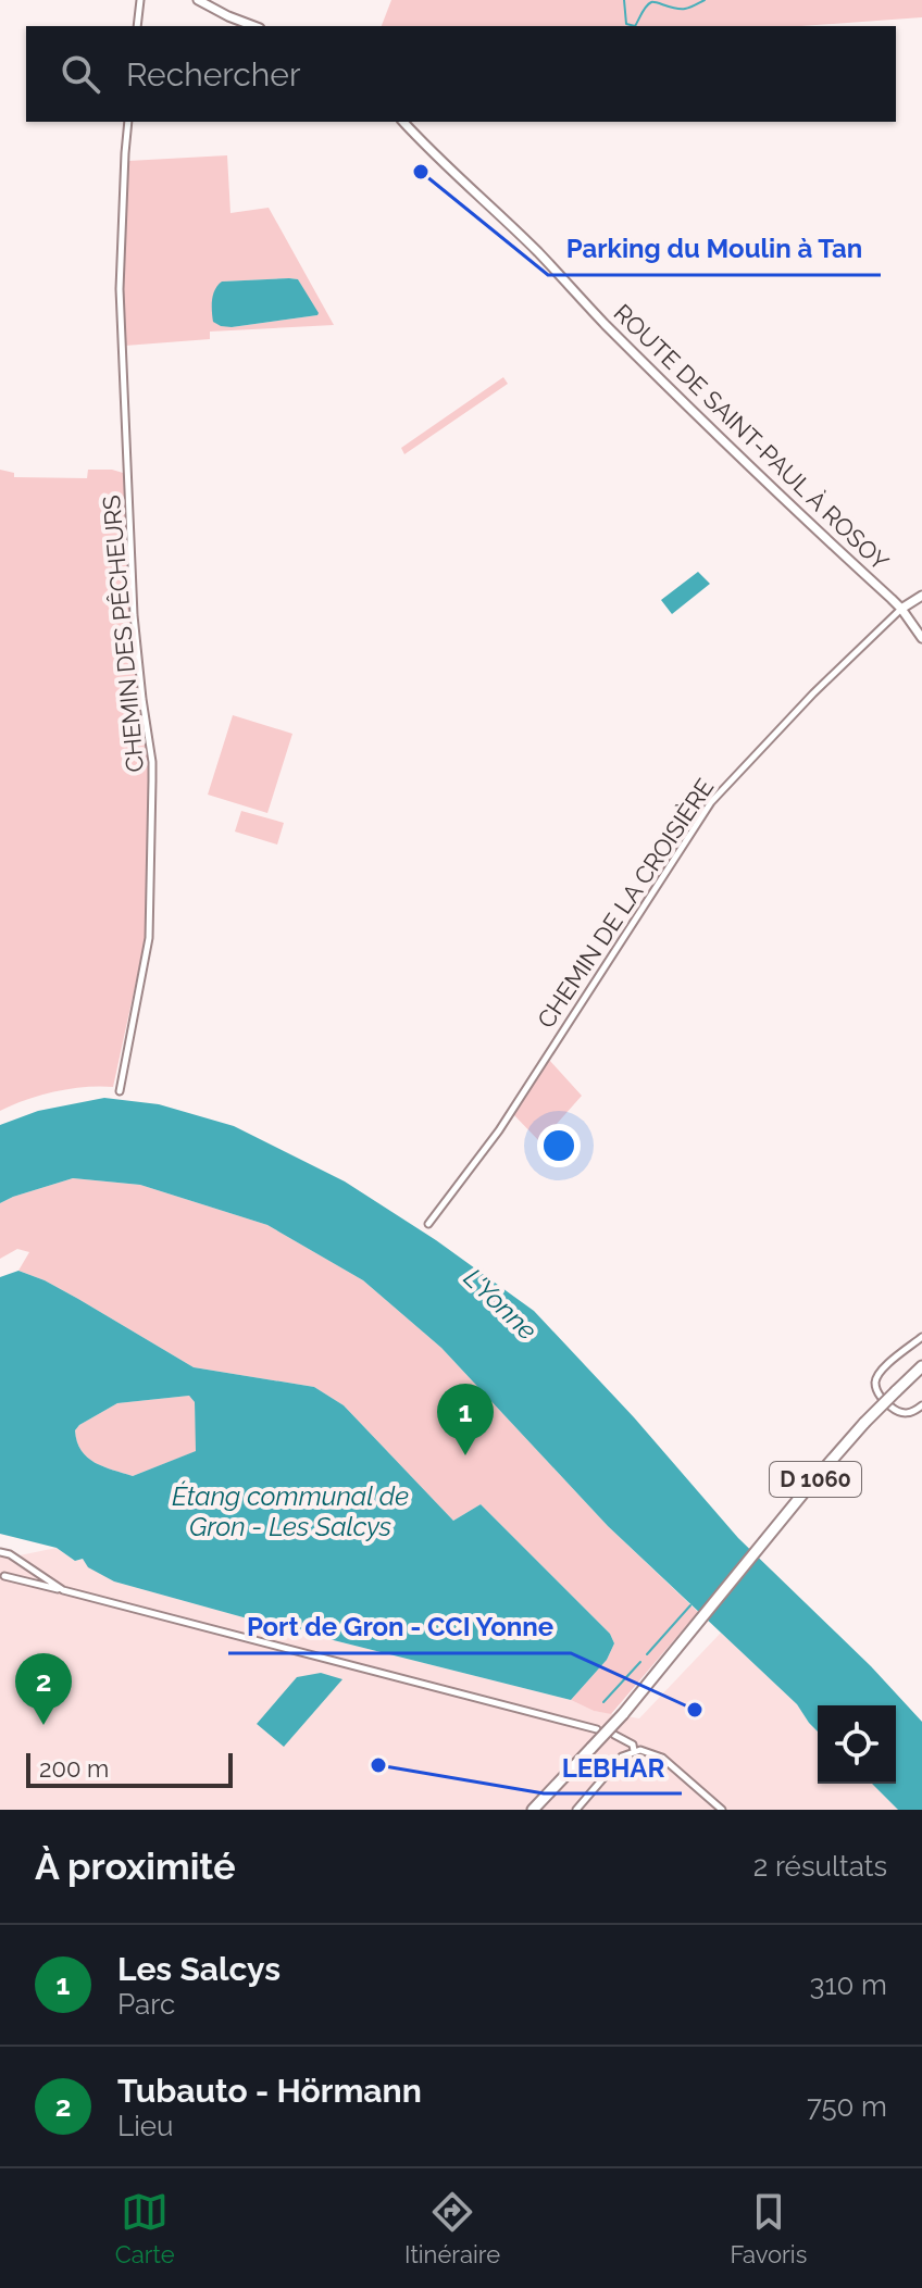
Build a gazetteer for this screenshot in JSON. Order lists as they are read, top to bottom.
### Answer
{
  "streets": {
    "main road": ["D 1060"],
    "street": ["ROUTE DE SAINT-PAUL À ROSOY", "CHEMIN DES PÊCHEURS", "CHEMIN DE LA CROISIÈRE"]
  },
  "crossings": [
    ["ROUTE DE SAINT-PAUL À ROSOY", "CHEMIN DE LA CROISIÈRE"]
  ],
  "water": ["L'Yonne", "Étang communal de Gron - Les Salcys"],
  "places": ["Parking du Moulin à Tan", "Port de Gron - CCI Yonne", "LEBHAR"],
  "scale_bar": "200 m",
  "page": {
    "search": "Rechercher",
    "pins": ["1", "2"],
    "scale": "200 m",
    "heading": ["À proximité", "2 résultats"],
    "list": [
      {
        "mark": "1",
        "name": "Les Salcys",
        "note": "Parc",
        "value": "310 m"
      },
      {
        "mark": "2",
        "name": "Tubauto - Hörmann",
        "note": "Lieu",
        "value": "750 m"
      }
    ],
    "nav": ["Carte", "Itinéraire", "Favoris"]
  }
}
